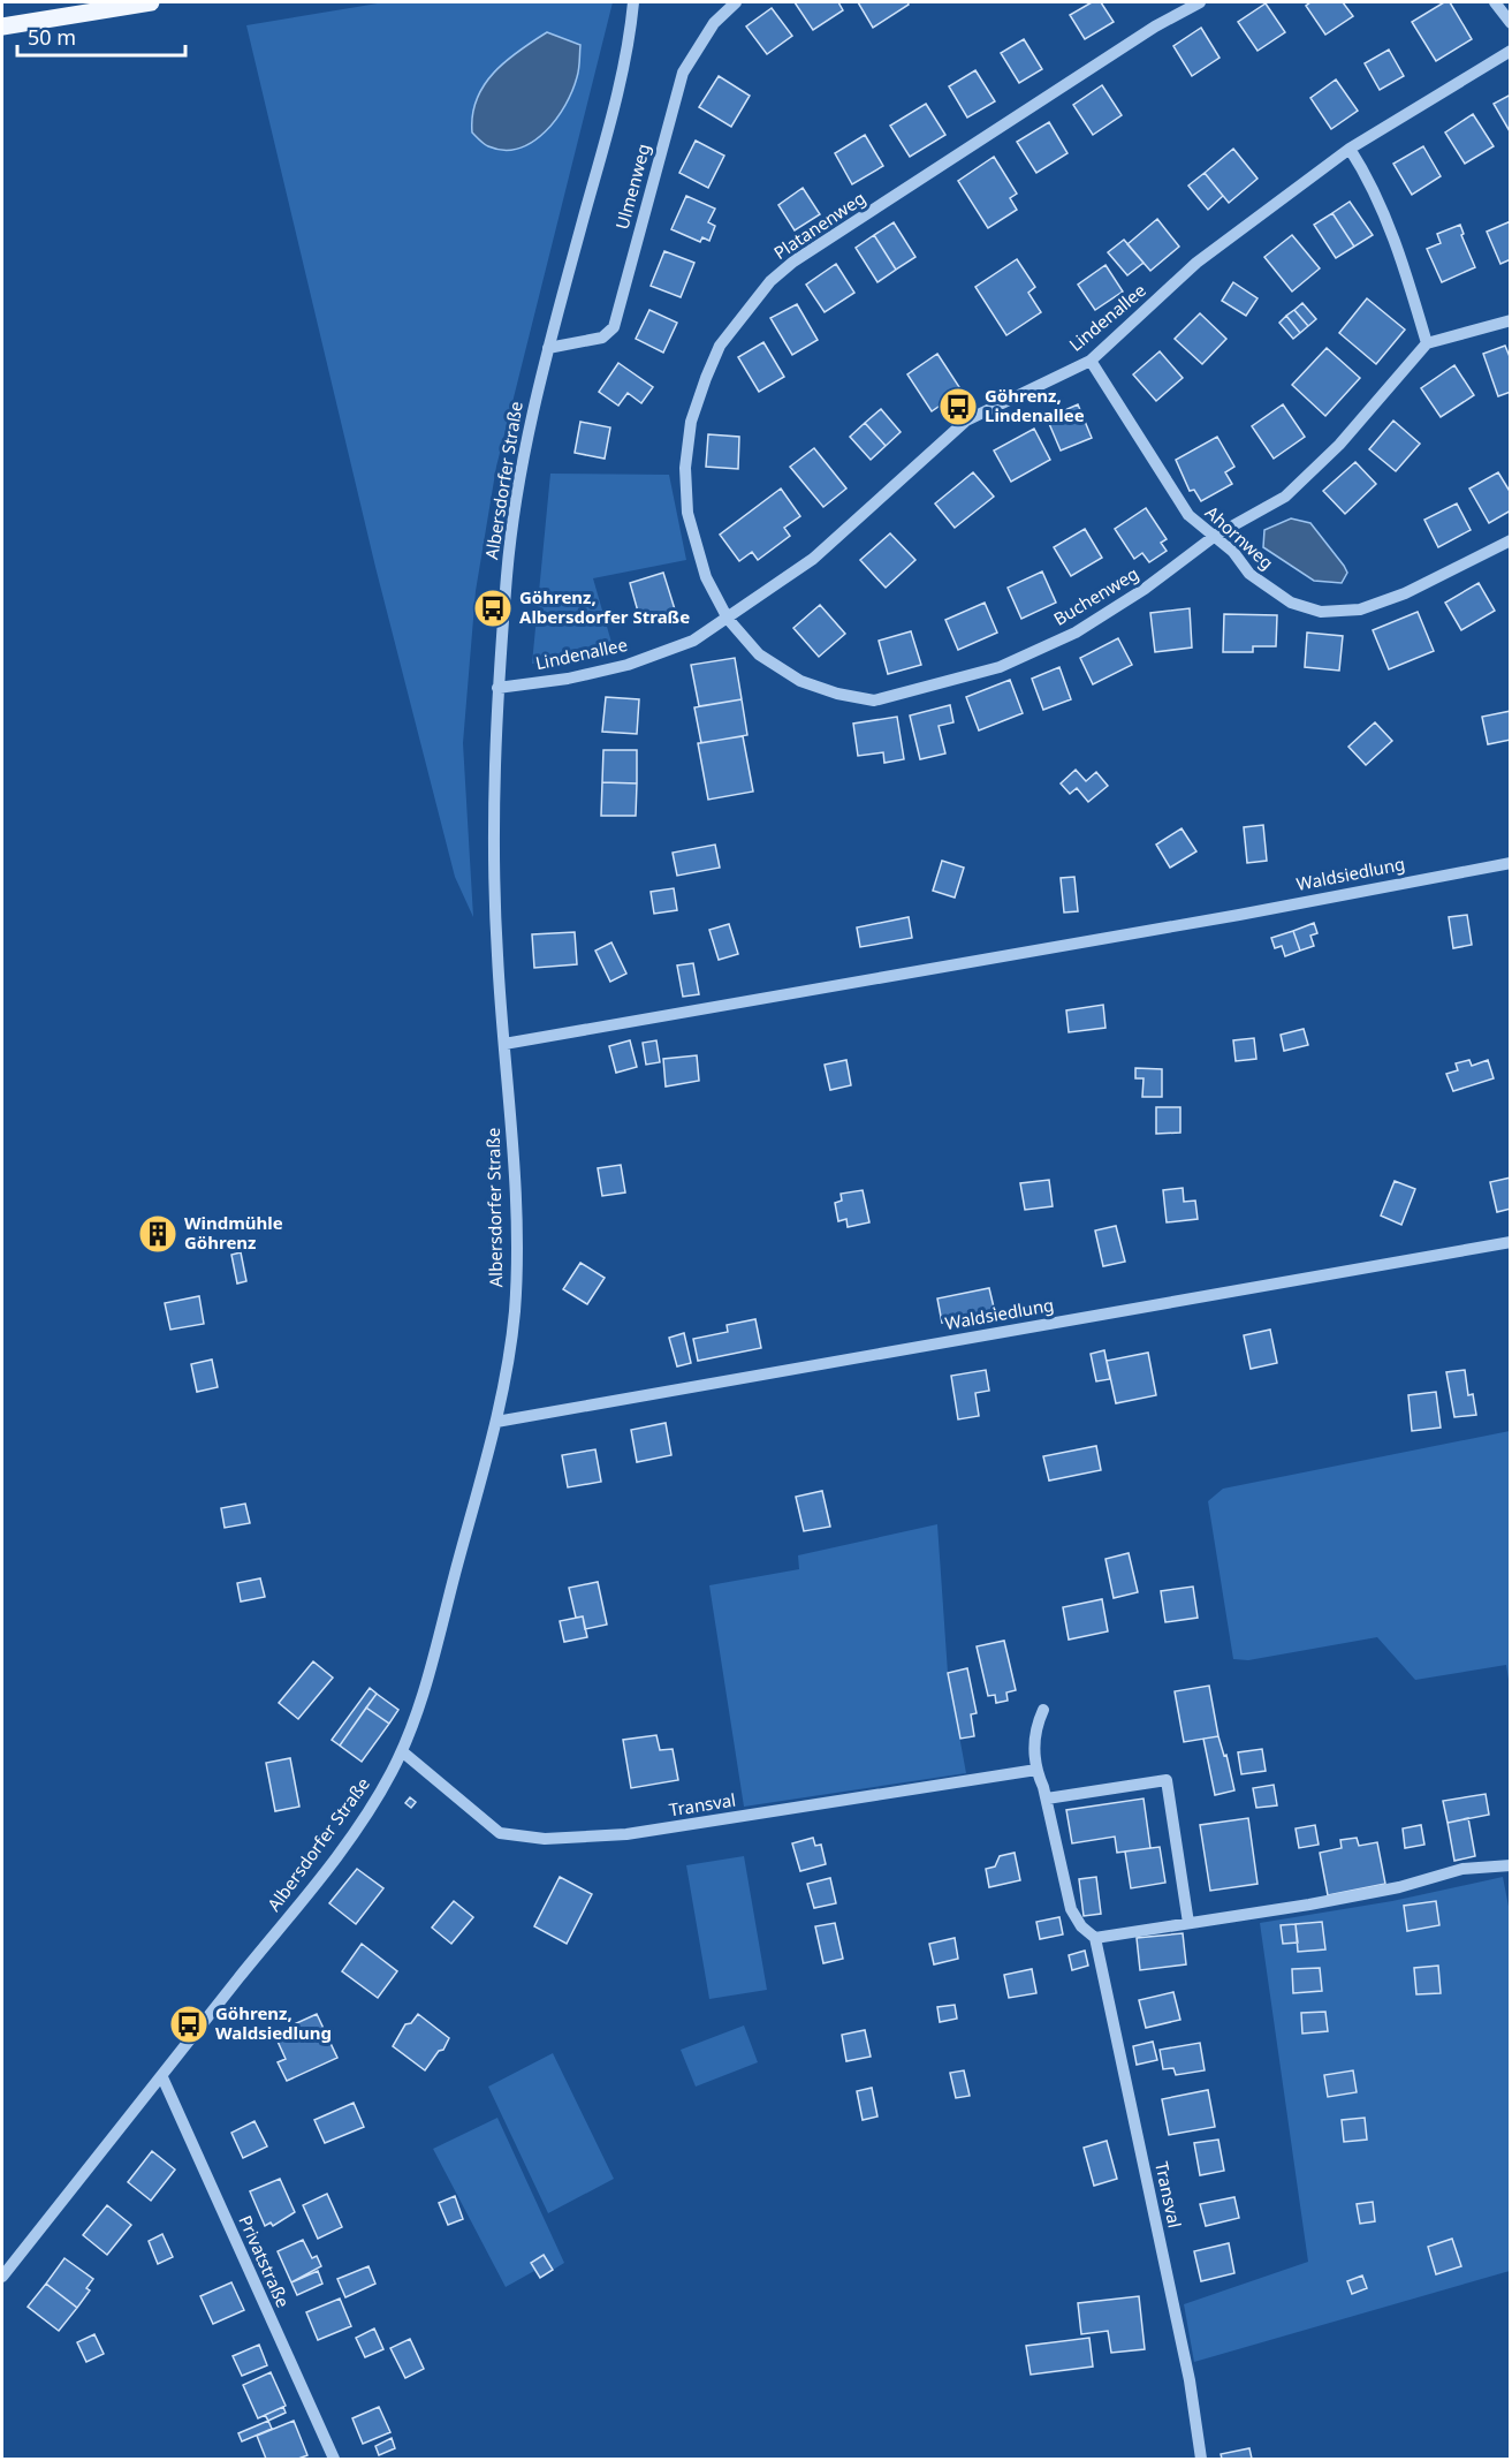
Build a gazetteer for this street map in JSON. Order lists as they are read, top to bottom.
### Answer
{
  "streets": {
    "street": [
      "Ulmenweg",
      "Platanenweg",
      "Lindenallee",
      "Albersdorfer Straße",
      "Ahornweg",
      "Buchenweg",
      "Waldsiedlung",
      "Transval",
      "Privatstraße"
    ]
  },
  "crossings": [
    ["Ulmenweg", "Albersdorfer Straße"],
    ["Platanenweg", "Lindenallee"],
    ["Platanenweg", "Buchenweg"],
    ["Lindenallee", "Albersdorfer Straße"],
    ["Lindenallee", "Ahornweg"],
    ["Lindenallee", "Buchenweg"],
    ["Albersdorfer Straße", "Waldsiedlung"],
    ["Albersdorfer Straße", "Transval"],
    ["Albersdorfer Straße", "Privatstraße"],
    ["Ahornweg", "Buchenweg"]
  ],
  "places": {
    "bus stop": ["Göhrenz, Lindenallee", "Göhrenz, Albersdorfer Straße", "Göhrenz, Waldsiedlung"],
    "building": ["Windmühle Göhrenz"]
  },
  "scale_bar": "50 m"
}
